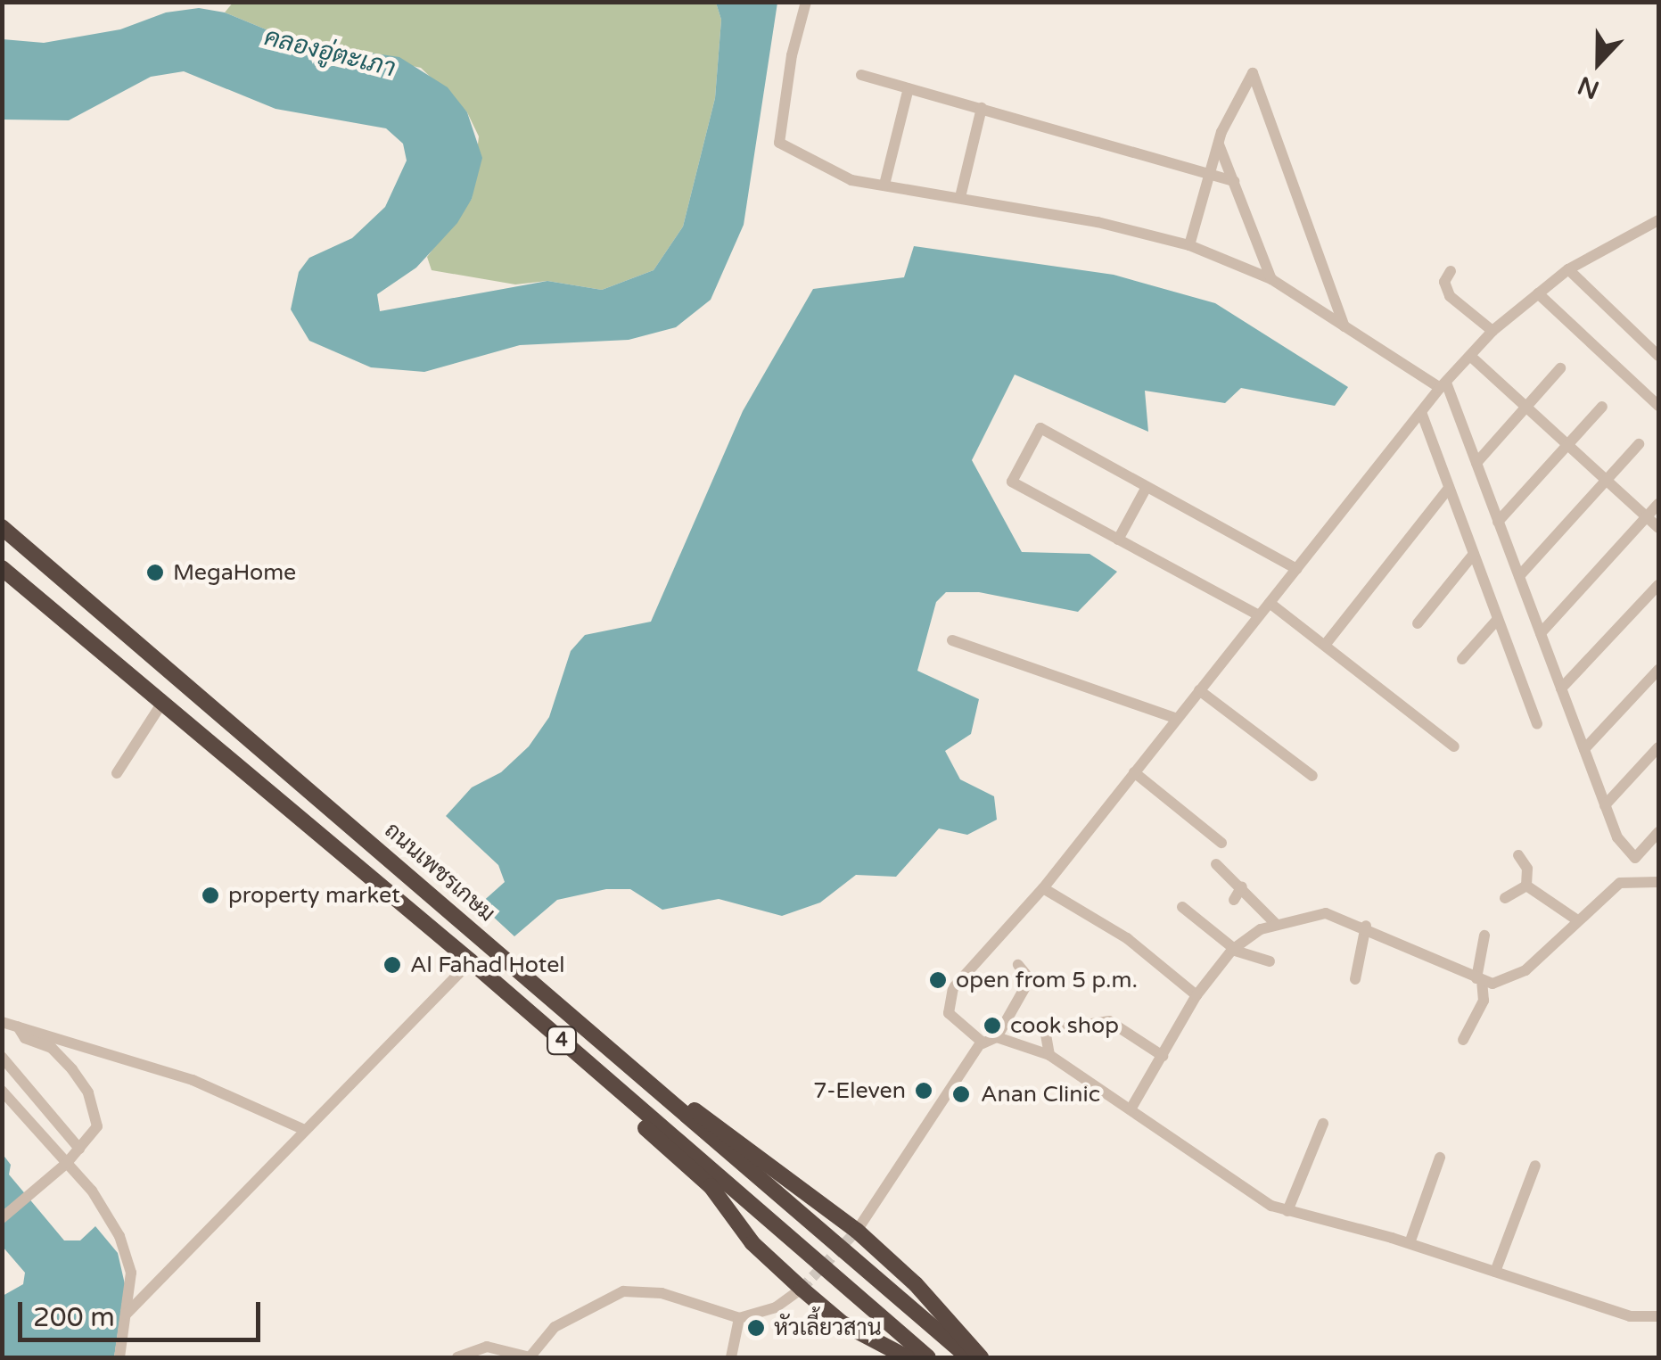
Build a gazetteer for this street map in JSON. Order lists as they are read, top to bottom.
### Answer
{
  "streets": {
    "highway": ["ถนนเพชรเกษม", "4"]
  },
  "water": ["คลองอู่ตะเภา"],
  "places": [
    "MegaHome",
    "property market",
    "Al Fahad Hotel",
    "open from 5 p.m.",
    "cook shop",
    "7-Eleven",
    "Anan Clinic",
    "หัวเลี้ยวสาน"
  ],
  "scale_bar": "200 m",
  "north": "bottom"
}
